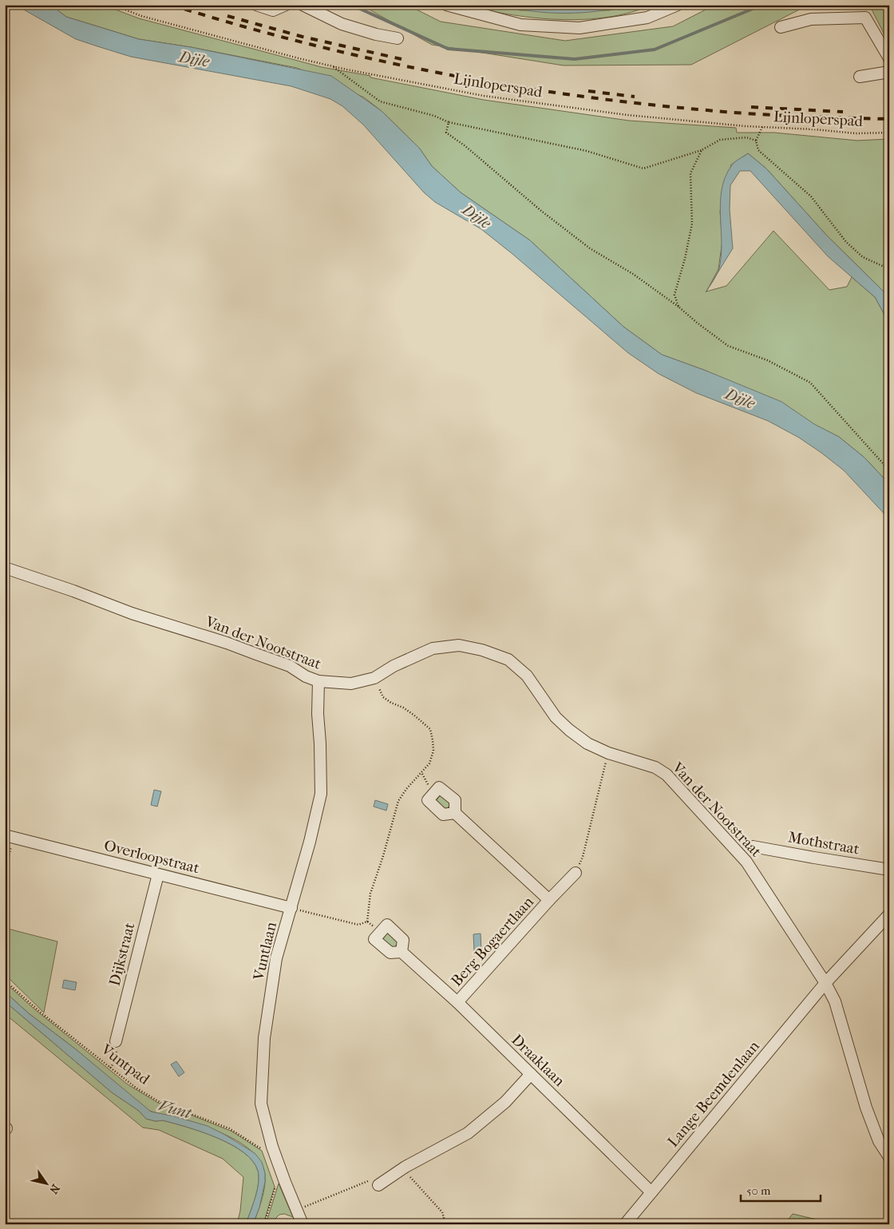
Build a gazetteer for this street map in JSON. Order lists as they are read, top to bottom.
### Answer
{
  "streets": {
    "street": [
      "Van der Nootstraat",
      "Mothstraat",
      "Overloopstraat",
      "Berg Bogaertlaan",
      "Vuntlaan",
      "Dijkstraat",
      "Draaklaan",
      "Lange Beemdenlaan"
    ],
    "path": ["Lijnloperspad", "Vuntpad"]
  },
  "crossings": [
    ["Van der Nootstraat", "Vuntlaan"],
    ["Van der Nootstraat", "Lange Beemdenlaan"],
    ["Overloopstraat", "Vuntlaan"],
    ["Overloopstraat", "Dijkstraat"],
    ["Berg Bogaertlaan", "Draaklaan"],
    ["Draaklaan", "Lange Beemdenlaan"]
  ],
  "water": ["Dijle", "Vunt"],
  "scale_bar": "50 m",
  "north": "bottom right"
}
